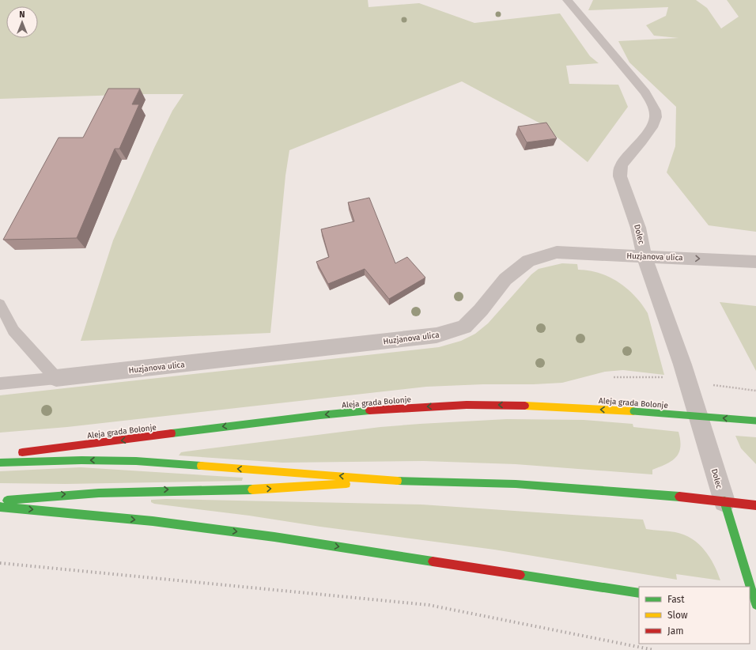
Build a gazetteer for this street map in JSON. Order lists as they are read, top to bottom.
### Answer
{
  "streets": {
    "main road": ["Aleja grada Bolonje"],
    "street": ["Dolec", "Huzjanova ulica"]
  },
  "crossings": [
    ["Dolec", "Huzjanova ulica"]
  ],
  "legend": ["Fast", "Slow", "Jam"],
  "north": "top"
}
